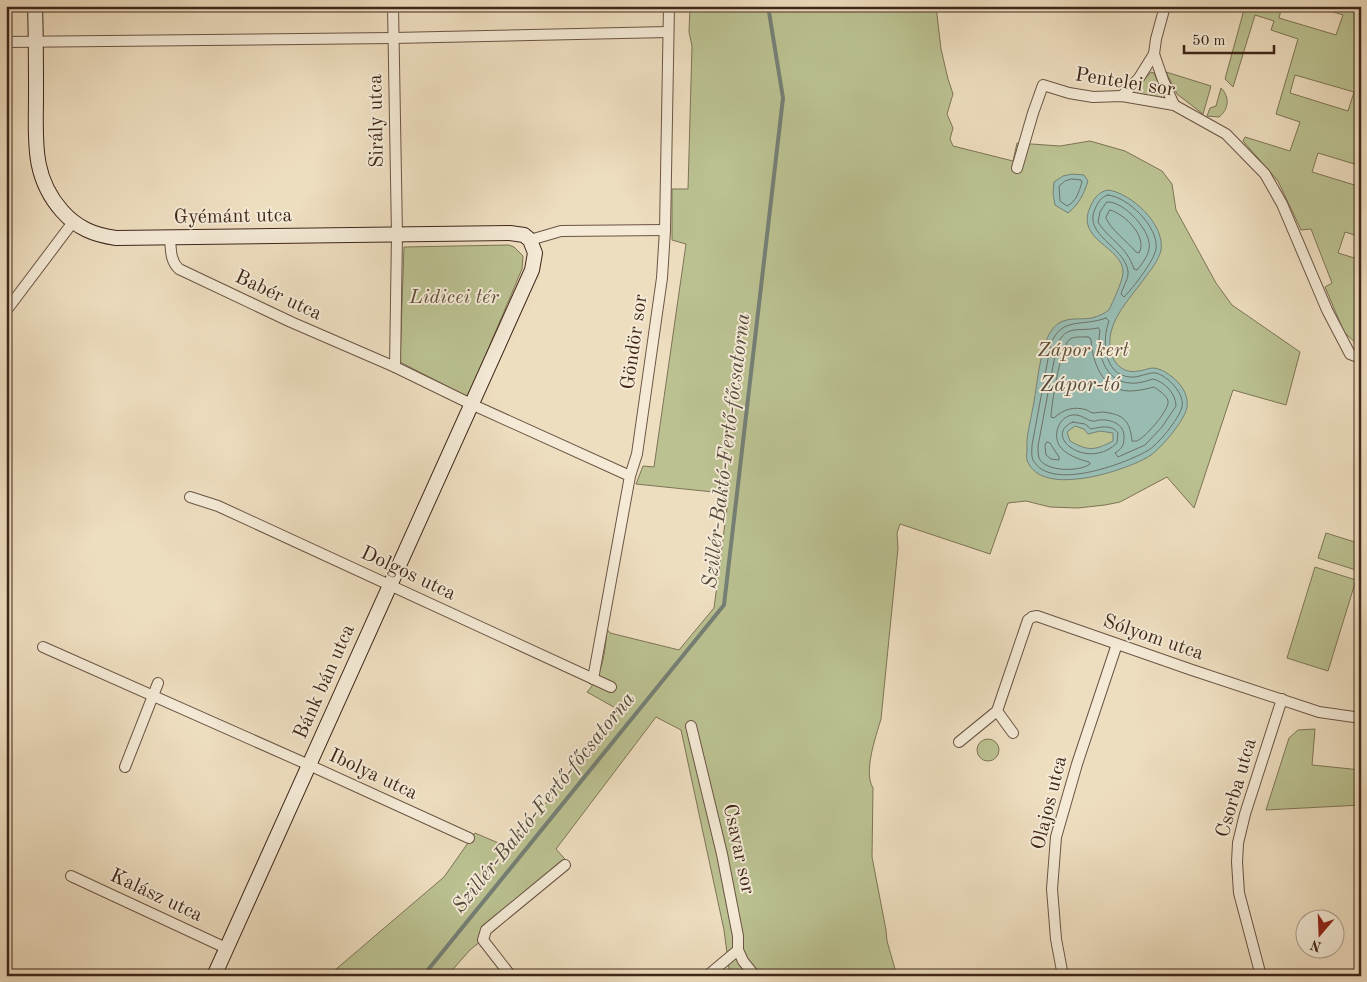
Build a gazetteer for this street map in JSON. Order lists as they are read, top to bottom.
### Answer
{
  "streets": {
    "street": [
      "Pentelei sor",
      "Sirály utca",
      "Gyémánt utca",
      "Babér utca",
      "Göndör sor",
      "Dolgos utca",
      "Sólyom utca",
      "Bánk bán utca",
      "Ibolya utca",
      "Csorba utca",
      "Olajos utca",
      "Csavar sor",
      "Kalász utca"
    ]
  },
  "crossings": [
    ["Sirály utca", "Gyémánt utca"],
    ["Gyémánt utca", "Babér utca"],
    ["Göndör sor", "Dolgos utca"],
    ["Dolgos utca", "Bánk bán utca"],
    ["Sólyom utca", "Csorba utca"],
    ["Sólyom utca", "Olajos utca"],
    ["Bánk bán utca", "Ibolya utca"],
    ["Bánk bán utca", "Kalász utca"]
  ],
  "water": ["Zápor-tó", "Szillér-Baktó-Fertő-főcsatorna"],
  "parks": ["Lidicei tér", "Zápor kert"],
  "scale_bar": "50 m",
  "north": "bottom"
}
